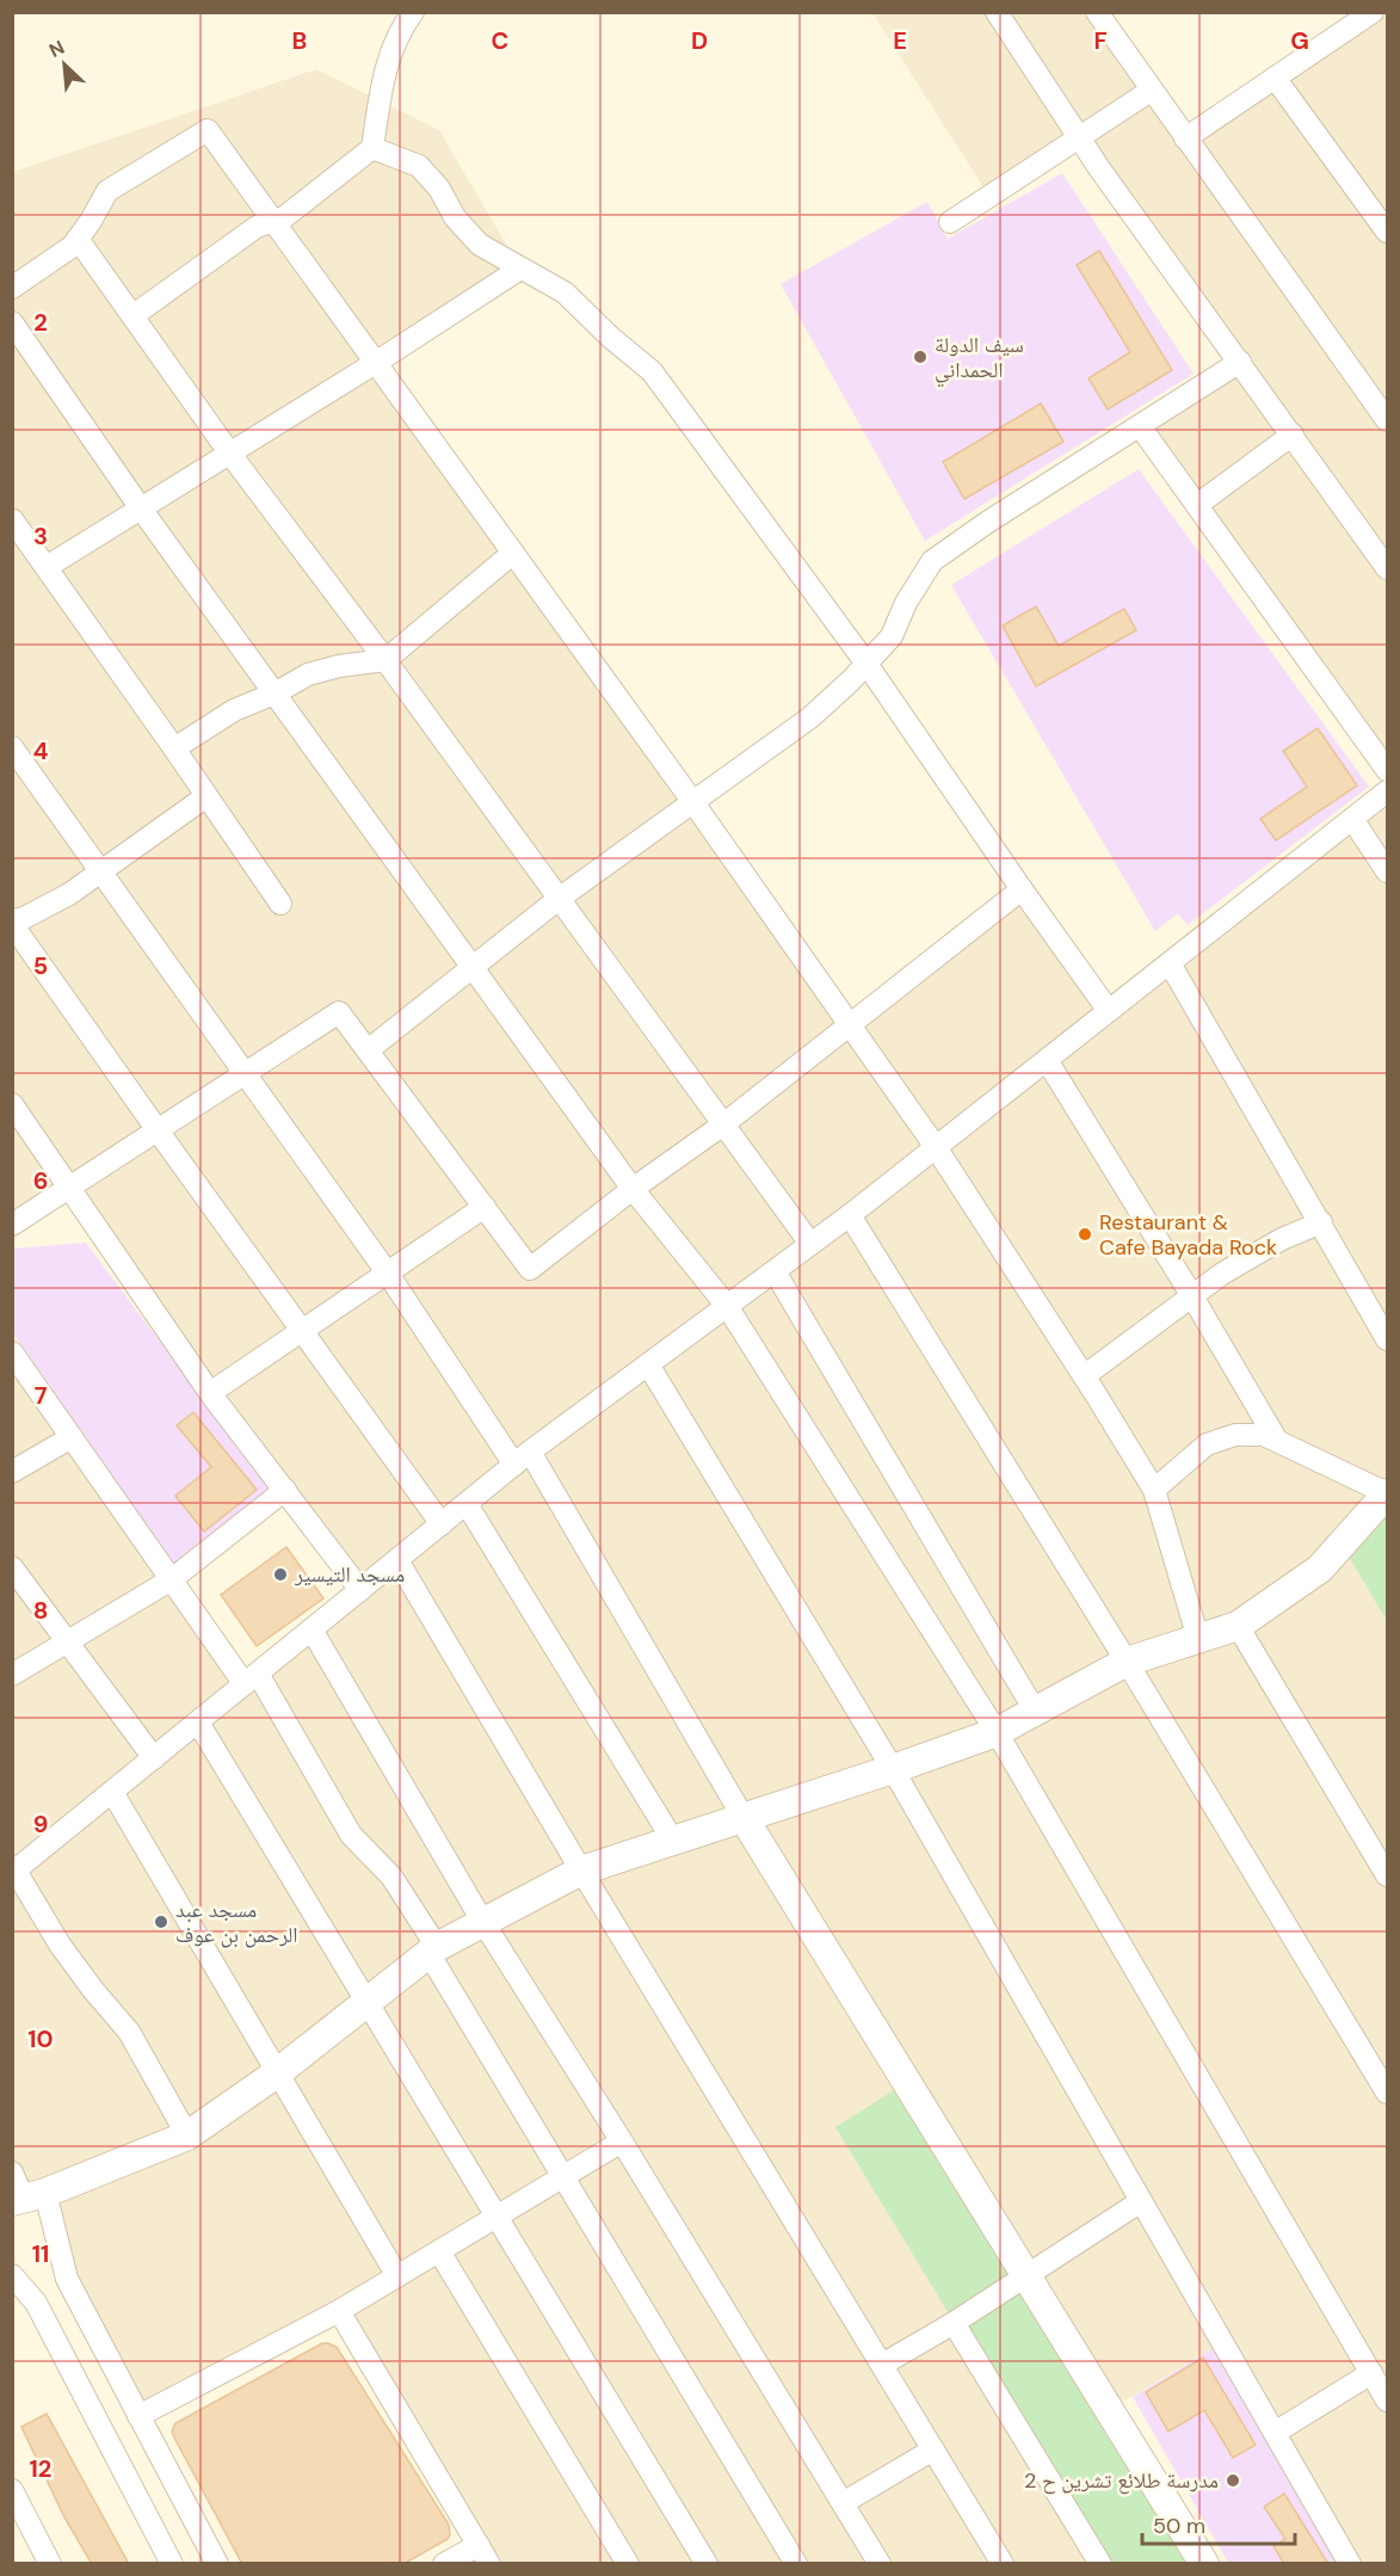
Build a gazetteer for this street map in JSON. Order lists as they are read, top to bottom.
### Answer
{
  "places": [
    "سيف الدولة الحمداني",
    "Restaurant & Cafe Bayada Rock",
    "مسجد التيسير",
    "مسجد عبد الرحمن بن عوف",
    "مدرسة طلائع تشرين ح 2"
  ],
  "scale_bar": "50 m",
  "north": "top left",
  "grid": {
    "columns": [
      "B",
      "C",
      "D",
      "E",
      "F",
      "G"
    ],
    "rows": [
      "2",
      "3",
      "4",
      "5",
      "6",
      "7",
      "8",
      "9",
      "10",
      "11",
      "12"
    ]
  }
}
